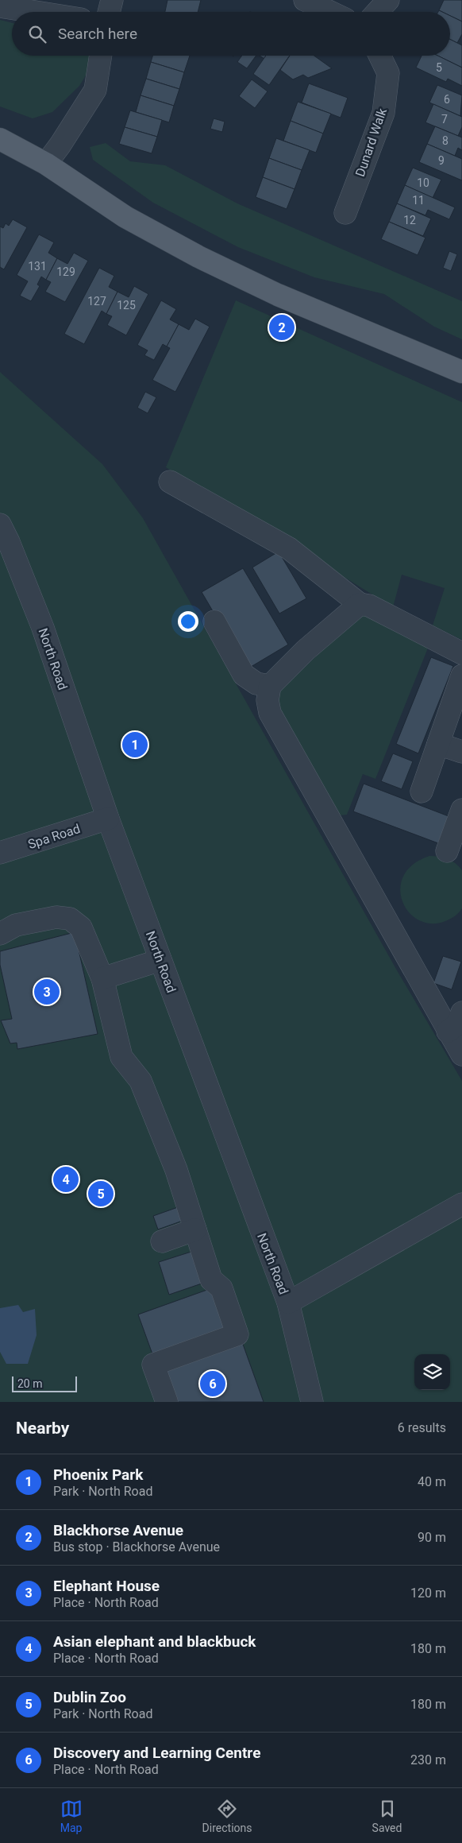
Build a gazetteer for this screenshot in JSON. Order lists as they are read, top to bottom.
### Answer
{
  "streets": {
    "street": ["Dunard Walk", "North Road", "Spa Road"]
  },
  "crossings": [
    ["North Road", "Spa Road"]
  ],
  "house_numbers": [
    "5",
    "6",
    "7",
    "8",
    "9",
    "10",
    "11",
    "12",
    "131",
    "129",
    "127",
    "125"
  ],
  "scale_bar": "20 m",
  "page": {
    "search": "Search here",
    "pins": [
      "2",
      "1",
      "3",
      "4",
      "5",
      "6"
    ],
    "scale": "20 m",
    "heading": ["Nearby", "6 results"],
    "list": [
      {
        "mark": "1",
        "name": "Phoenix Park",
        "note": "Park · North Road",
        "value": "40 m"
      },
      {
        "mark": "2",
        "name": "Blackhorse Avenue",
        "note": "Bus stop · Blackhorse Avenue",
        "value": "90 m"
      },
      {
        "mark": "3",
        "name": "Elephant House",
        "note": "Place · North Road",
        "value": "120 m"
      },
      {
        "mark": "4",
        "name": "Asian elephant and blackbuck",
        "note": "Place · North Road",
        "value": "180 m"
      },
      {
        "mark": "5",
        "name": "Dublin Zoo",
        "note": "Park · North Road",
        "value": "180 m"
      },
      {
        "mark": "6",
        "name": "Discovery and Learning Centre",
        "note": "Place · North Road",
        "value": "230 m"
      }
    ],
    "nav": ["Map", "Directions", "Saved"]
  }
}
